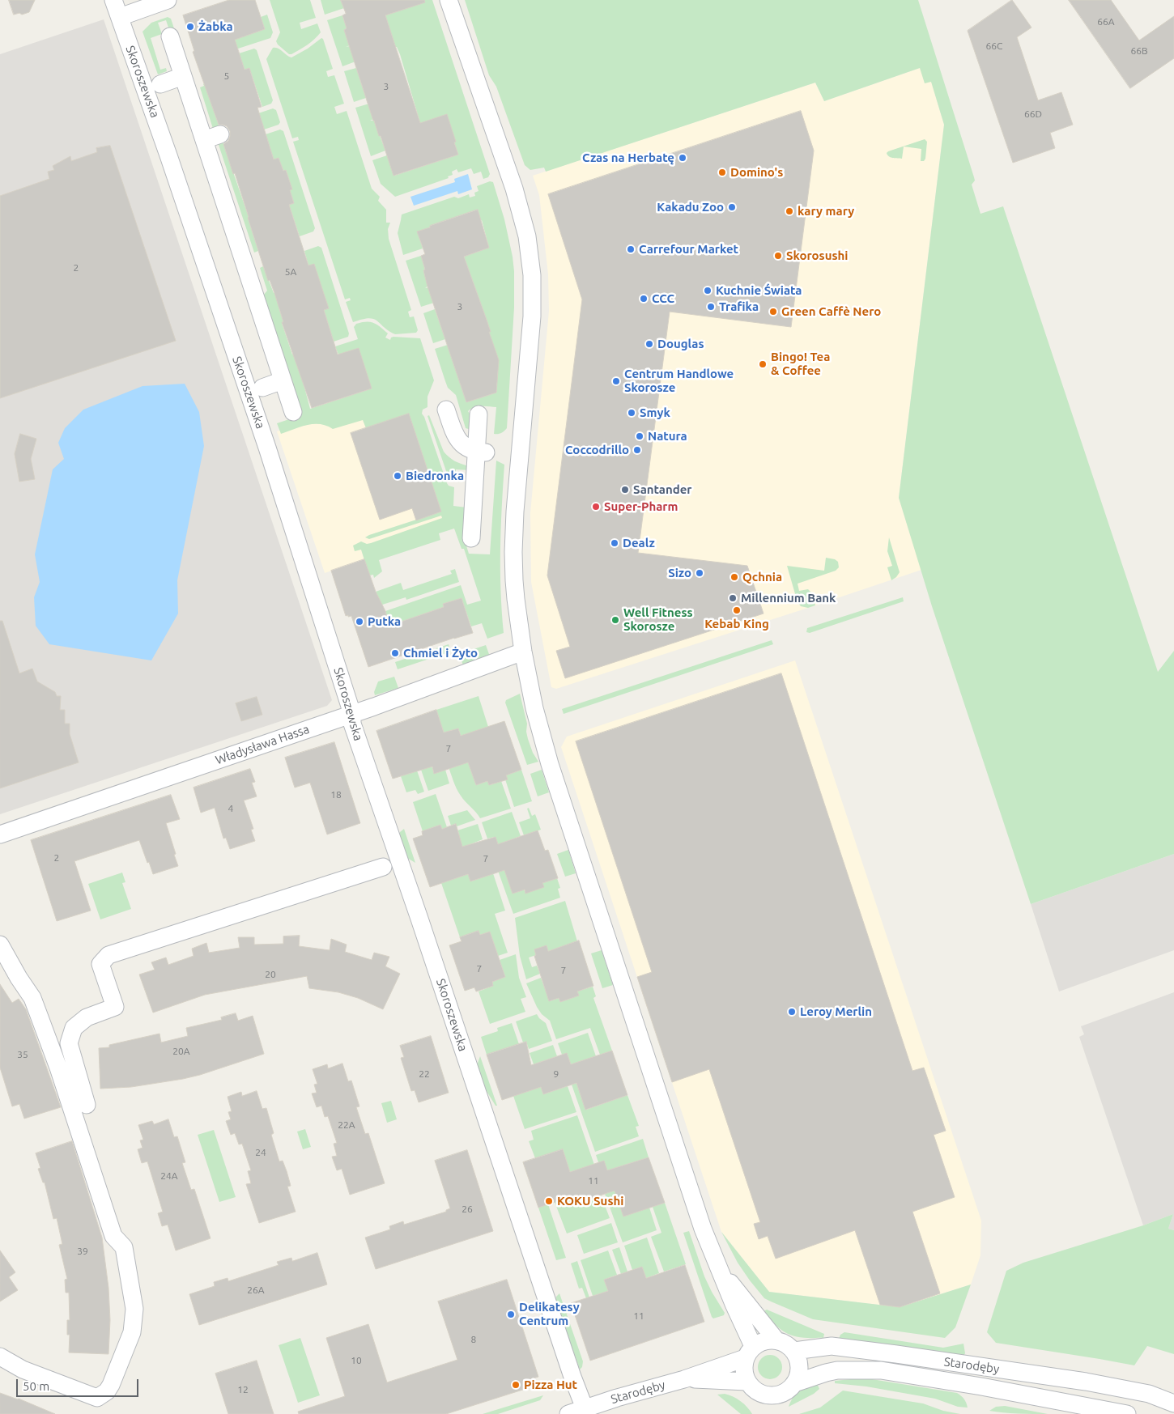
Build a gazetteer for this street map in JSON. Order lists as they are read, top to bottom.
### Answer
{
  "streets": {
    "street": ["Skoroszewska", "Władysława Hassa", "Starodęby"]
  },
  "crossings": [
    ["Skoroszewska", "Władysława Hassa"],
    ["Skoroszewska", "Starodęby"]
  ],
  "places": [
    "Żabka",
    "Czas na Herbatę",
    "Domino's",
    "Kakadu Zoo",
    "kary mary",
    "Carrefour Market",
    "Skorosushi",
    "Kuchnie Świata",
    "CCC",
    "Trafika",
    "Green Caffè Nero",
    "Douglas",
    "Bingo! Tea & Coffee",
    "Centrum Handlowe Skorosze",
    "Smyk",
    "Natura",
    "Coccodrillo",
    "Biedronka",
    "Santander",
    "Super-Pharm",
    "Dealz",
    "Sizo",
    "Qchnia",
    "Millennium Bank",
    "Kebab King",
    "Well Fitness Skorosze",
    "Putka",
    "Chmiel i Żyto",
    "Leroy Merlin",
    "KOKU Sushi",
    "Delikatesy Centrum",
    "Pizza Hut"
  ],
  "house_numbers": [
    "66A",
    "66C",
    "66B",
    "5",
    "3",
    "66D",
    "2",
    "5A",
    "3",
    "7",
    "18",
    "4",
    "2",
    "7",
    "7",
    "7",
    "20",
    "20A",
    "35",
    "22",
    "9",
    "22A",
    "24",
    "24A",
    "11",
    "26",
    "39",
    "26A",
    "11",
    "8",
    "10",
    "12"
  ],
  "scale_bar": "50 m"
}
